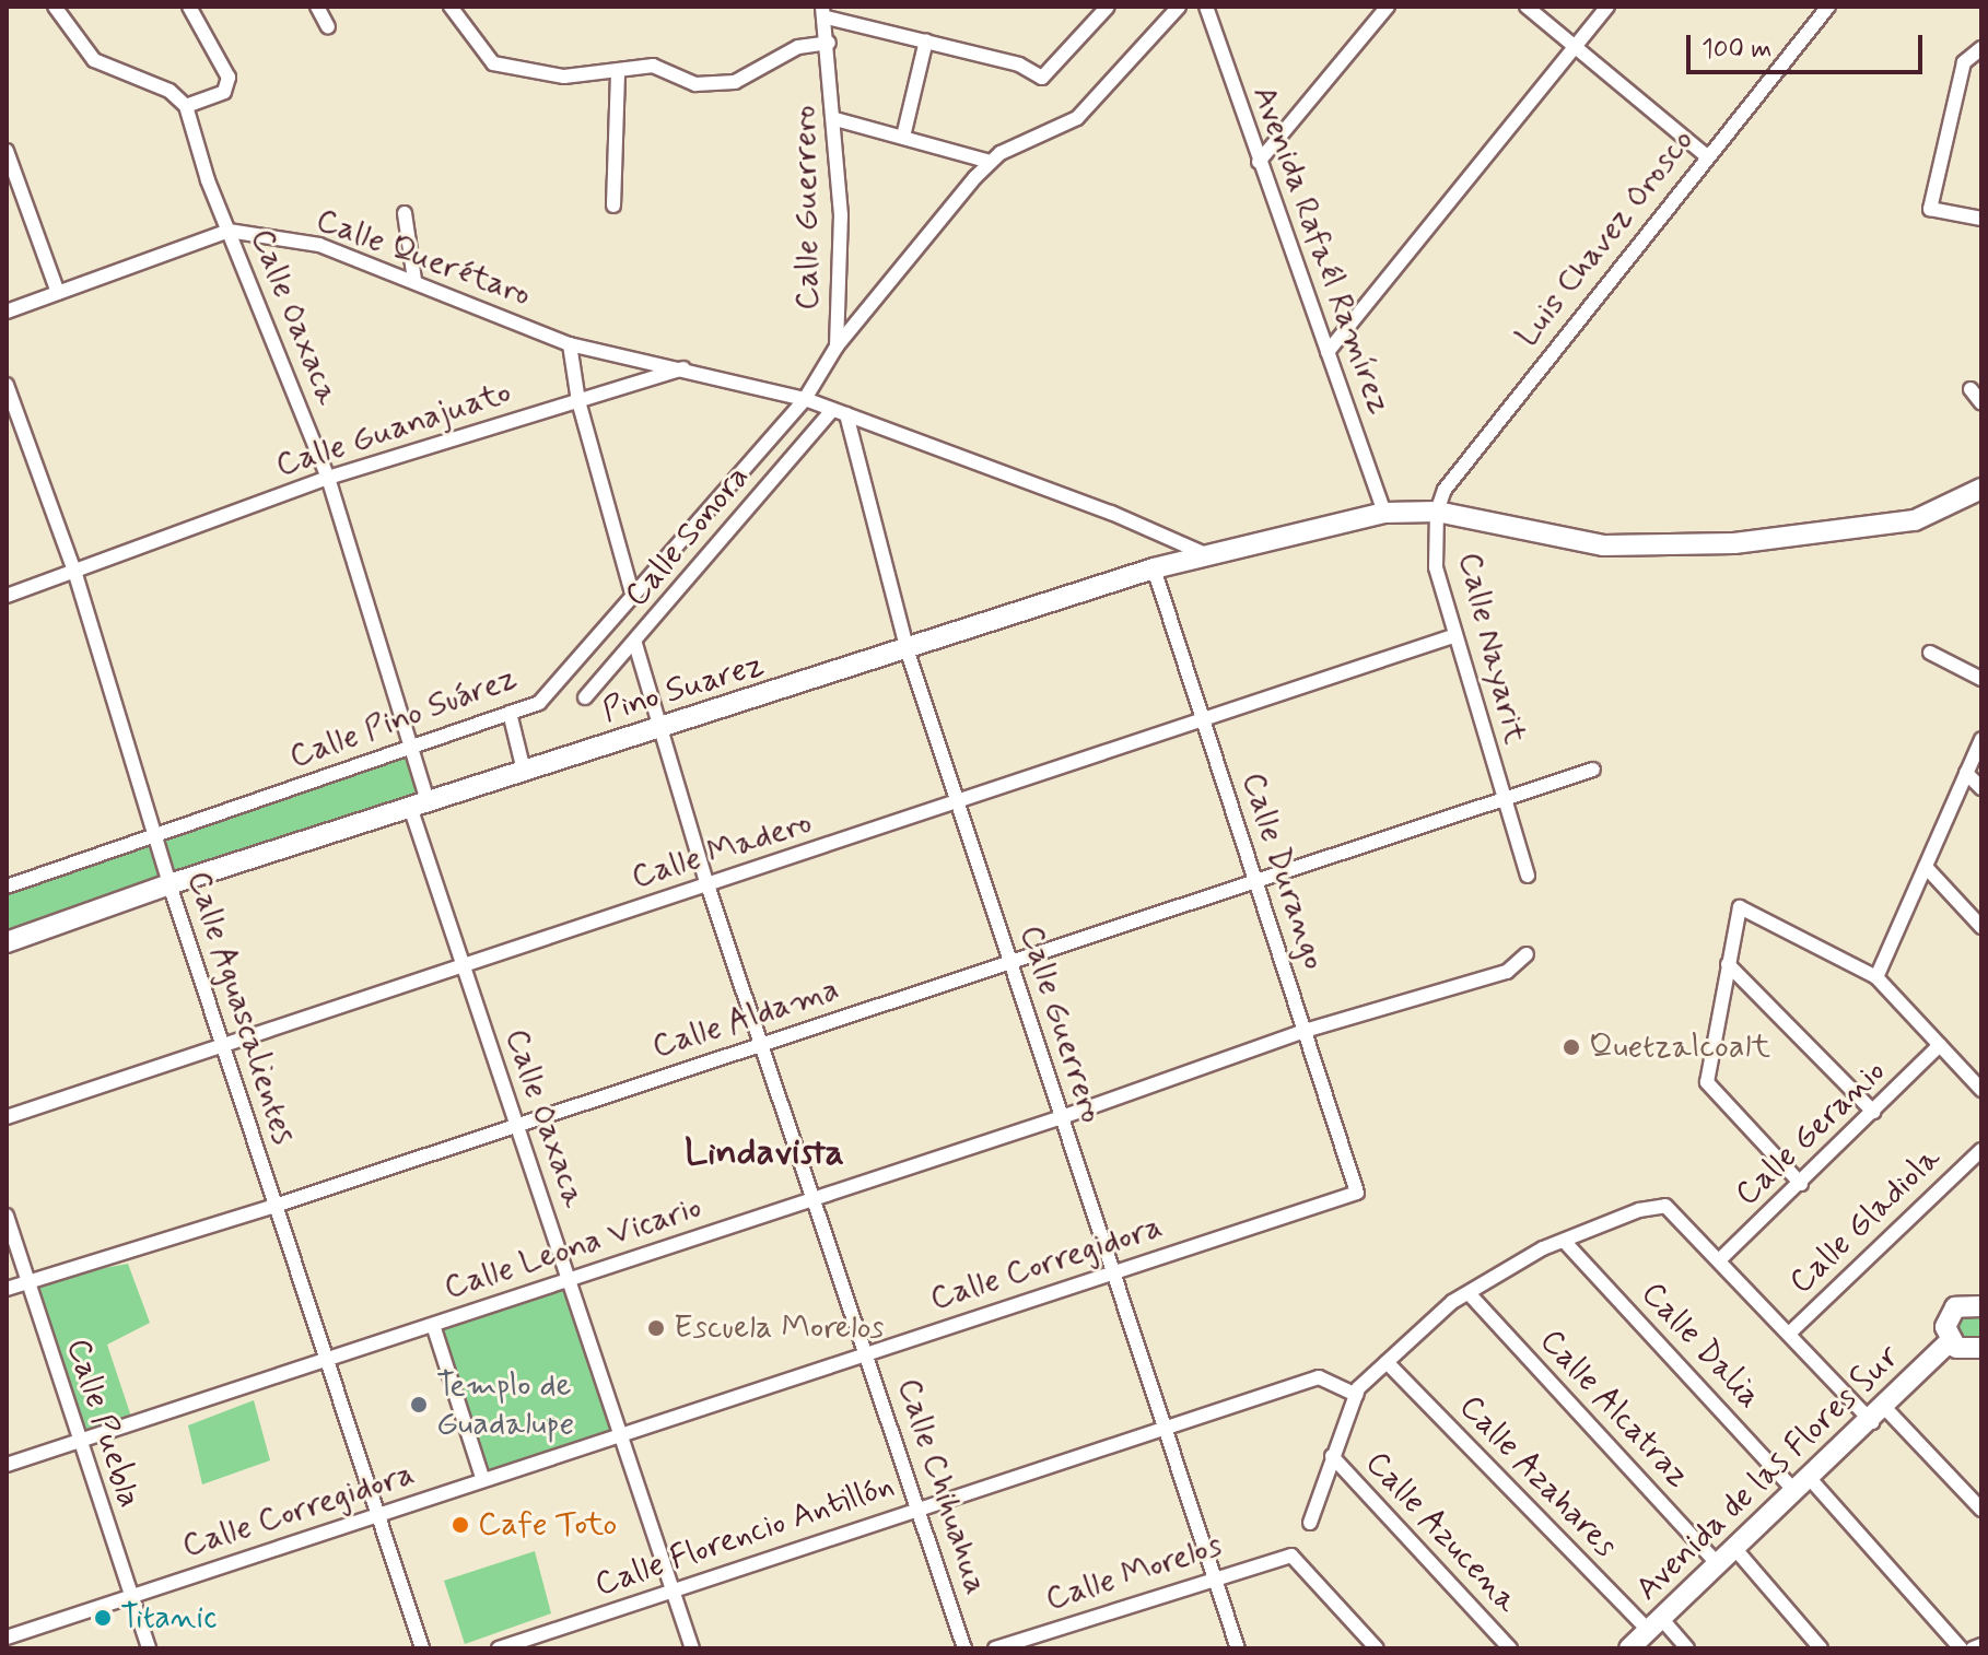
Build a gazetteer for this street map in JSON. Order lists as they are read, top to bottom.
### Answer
{
  "streets": {
    "street": [
      "Calle Guerrero",
      "Luis Chavez Orosco",
      "Avenida Rafaél Ramírez",
      "Calle Querétaro",
      "Calle Oaxaca",
      "Calle Guanajuato",
      "Calle Sonora",
      "Calle Nayarit",
      "Pino Suarez",
      "Calle Pino Suárez",
      "Calle Madero",
      "Calle Durango",
      "Calle Aguascalientes",
      "Calle Aldama",
      "Calle Geranio",
      "Calle Gladiola",
      "Calle Leona Vicario",
      "Calle Corregidora",
      "Calle Dalia",
      "Calle Alcatraz",
      "Calle Puebla",
      "Avenida de las Flores Sur",
      "Calle Azahares",
      "Calle Chihuahua",
      "Calle Azucena",
      "Calle Florencio Antillón",
      "Calle Morelos"
    ]
  },
  "crossings": [
    ["Calle Guerrero", "Calle Sonora"],
    ["Calle Guerrero", "Pino Suarez"],
    ["Calle Guerrero", "Calle Pino Suárez"],
    ["Calle Guerrero", "Calle Madero"],
    ["Calle Guerrero", "Calle Aldama"],
    ["Calle Guerrero", "Calle Leona Vicario"],
    ["Calle Guerrero", "Calle Corregidora"],
    ["Calle Guerrero", "Calle Florencio Antillón"],
    ["Calle Guerrero", "Calle Morelos"],
    ["Luis Chavez Orosco", "Calle Nayarit"],
    ["Luis Chavez Orosco", "Pino Suarez"],
    ["Avenida Rafaél Ramírez", "Pino Suarez"],
    ["Calle Querétaro", "Calle Oaxaca"],
    ["Calle Querétaro", "Calle Guanajuato"],
    ["Calle Oaxaca", "Calle Guanajuato"],
    ["Calle Oaxaca", "Pino Suarez"],
    ["Calle Oaxaca", "Calle Pino Suárez"],
    ["Calle Oaxaca", "Calle Madero"],
    ["Calle Oaxaca", "Calle Aldama"],
    ["Calle Oaxaca", "Calle Leona Vicario"],
    ["Calle Oaxaca", "Calle Corregidora"],
    ["Calle Oaxaca", "Calle Florencio Antillón"],
    ["Calle Guanajuato", "Calle Aguascalientes"],
    ["Calle Sonora", "Calle Chihuahua"],
    ["Calle Nayarit", "Pino Suarez"],
    ["Calle Nayarit", "Calle Madero"],
    ["Calle Nayarit", "Calle Aldama"],
    ["Pino Suarez", "Calle Durango"],
    ["Pino Suarez", "Calle Aguascalientes"],
    ["Pino Suarez", "Calle Chihuahua"],
    ["Calle Pino Suárez", "Calle Aguascalientes"],
    ["Calle Madero", "Calle Durango"],
    ["Calle Madero", "Calle Aguascalientes"],
    ["Calle Madero", "Calle Chihuahua"],
    ["Calle Durango", "Calle Aldama"],
    ["Calle Durango", "Calle Leona Vicario"],
    ["Calle Durango", "Calle Corregidora"],
    ["Calle Aguascalientes", "Calle Aldama"],
    ["Calle Aguascalientes", "Calle Leona Vicario"],
    ["Calle Aguascalientes", "Calle Corregidora"],
    ["Calle Aldama", "Calle Puebla"],
    ["Calle Aldama", "Calle Chihuahua"],
    ["Calle Leona Vicario", "Calle Puebla"],
    ["Calle Leona Vicario", "Calle Chihuahua"],
    ["Calle Corregidora", "Calle Puebla"],
    ["Calle Corregidora", "Calle Chihuahua"],
    ["Calle Dalia", "Avenida de las Flores Sur"],
    ["Calle Alcatraz", "Avenida de las Flores Sur"],
    ["Avenida de las Flores Sur", "Calle Azahares"],
    ["Calle Chihuahua", "Calle Florencio Antillón"]
  ],
  "districts": ["Lindavista"],
  "places": [
    "Quetzalcoalt",
    "Escuela Morelos",
    "Templo de Guadalupe",
    "Cafe Toto",
    "Titanic"
  ],
  "scale_bar": "100 m"
}
